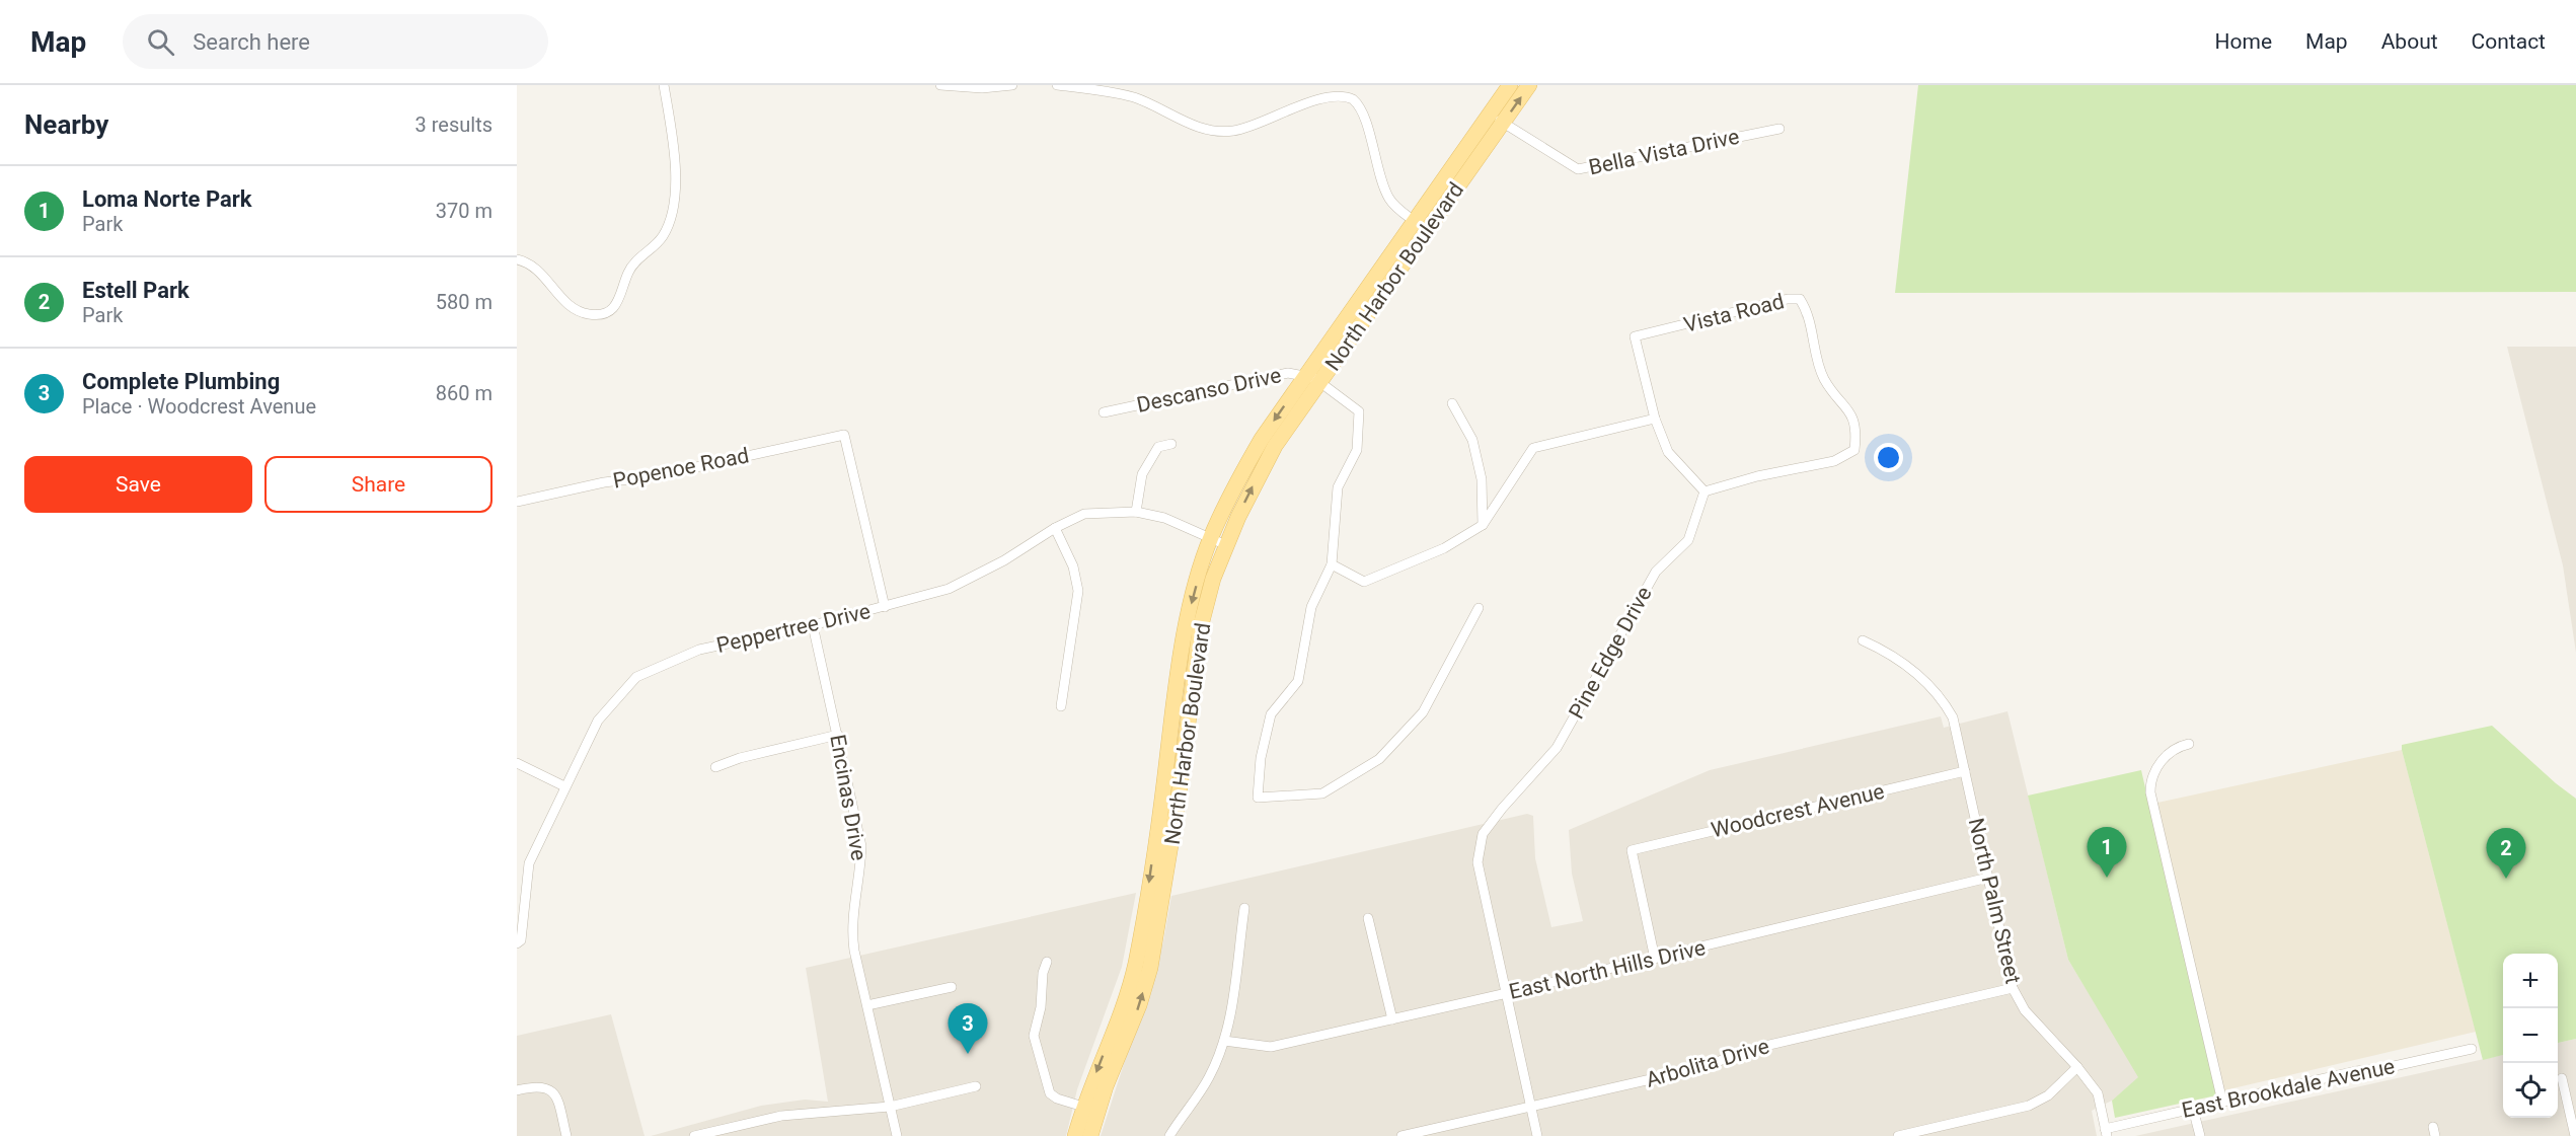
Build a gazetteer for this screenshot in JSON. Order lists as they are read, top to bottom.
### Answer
{
  "streets": {
    "main road": ["North Harbor Boulevard"],
    "street": [
      "Bella Vista Drive",
      "Vista Road",
      "Descanso Drive",
      "Popenoe Road",
      "Peppertree Drive",
      "Pine Edge Drive",
      "Encinas Drive",
      "Woodcrest Avenue",
      "North Palm Street",
      "East North Hills Drive",
      "Arbolita Drive",
      "East Brookdale Avenue"
    ]
  },
  "crossings": [
    ["Bella Vista Drive", "North Harbor Boulevard"],
    ["North Harbor Boulevard", "Descanso Drive"],
    ["North Harbor Boulevard", "Peppertree Drive"],
    ["Vista Road", "Pine Edge Drive"],
    ["Popenoe Road", "Peppertree Drive"],
    ["Peppertree Drive", "Encinas Drive"],
    ["Pine Edge Drive", "East North Hills Drive"],
    ["Pine Edge Drive", "Arbolita Drive"],
    ["Woodcrest Avenue", "North Palm Street"],
    ["Woodcrest Avenue", "East North Hills Drive"],
    ["North Palm Street", "East North Hills Drive"],
    ["North Palm Street", "Arbolita Drive"],
    ["North Palm Street", "East Brookdale Avenue"]
  ],
  "page": {
    "header": "Map",
    "search": "Search here",
    "nav": [
      "Home",
      "Map",
      "About",
      "Contact"
    ],
    "heading": ["Nearby", "3 results"],
    "list": [
      {
        "mark": "1",
        "name": "Loma Norte Park",
        "note": "Park",
        "value": "370 m"
      },
      {
        "mark": "2",
        "name": "Estell Park",
        "note": "Park",
        "value": "580 m"
      },
      {
        "mark": "3",
        "name": "Complete Plumbing",
        "note": "Place · Woodcrest Avenue",
        "value": "860 m"
      }
    ],
    "buttons": ["Save", "Share"],
    "pins": ["1", "2", "3"],
    "map_buttons": ["+", "−"]
  }
}
